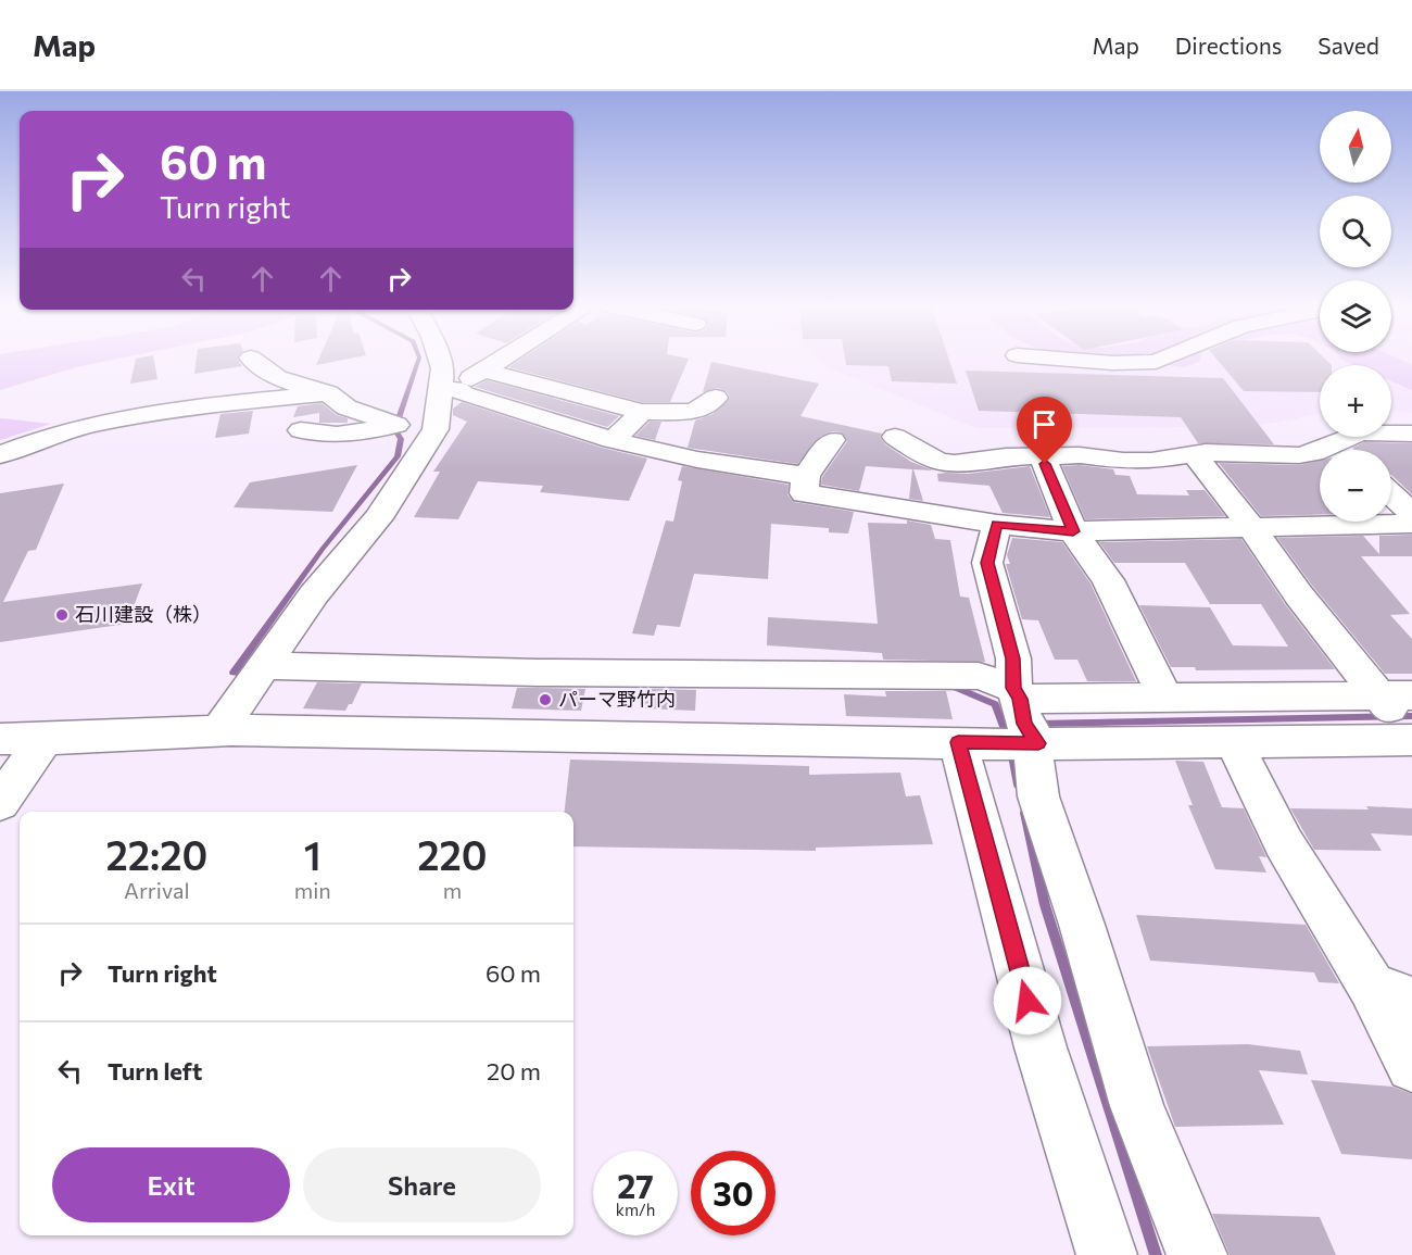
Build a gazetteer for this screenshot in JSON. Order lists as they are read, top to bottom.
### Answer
{
  "places": ["石川建設（株）", "パーマ野竹内"],
  "north": "top",
  "page": {
    "header": "Map",
    "nav": ["Map", "Directions", "Saved"],
    "map_buttons": ["+", "−"],
    "turn": ["60 m", "Turn right"],
    "eta": [
      "22:20",
      "Arrival",
      "1",
      "min",
      "220",
      "m"
    ],
    "list": [
      {
        "name": "Turn right",
        "value": "60 m"
      },
      {
        "name": "Turn left",
        "value": "20 m"
      }
    ],
    "buttons": ["Exit", "Share"],
    "speed": "27 km/h",
    "limit": "30"
  }
}
